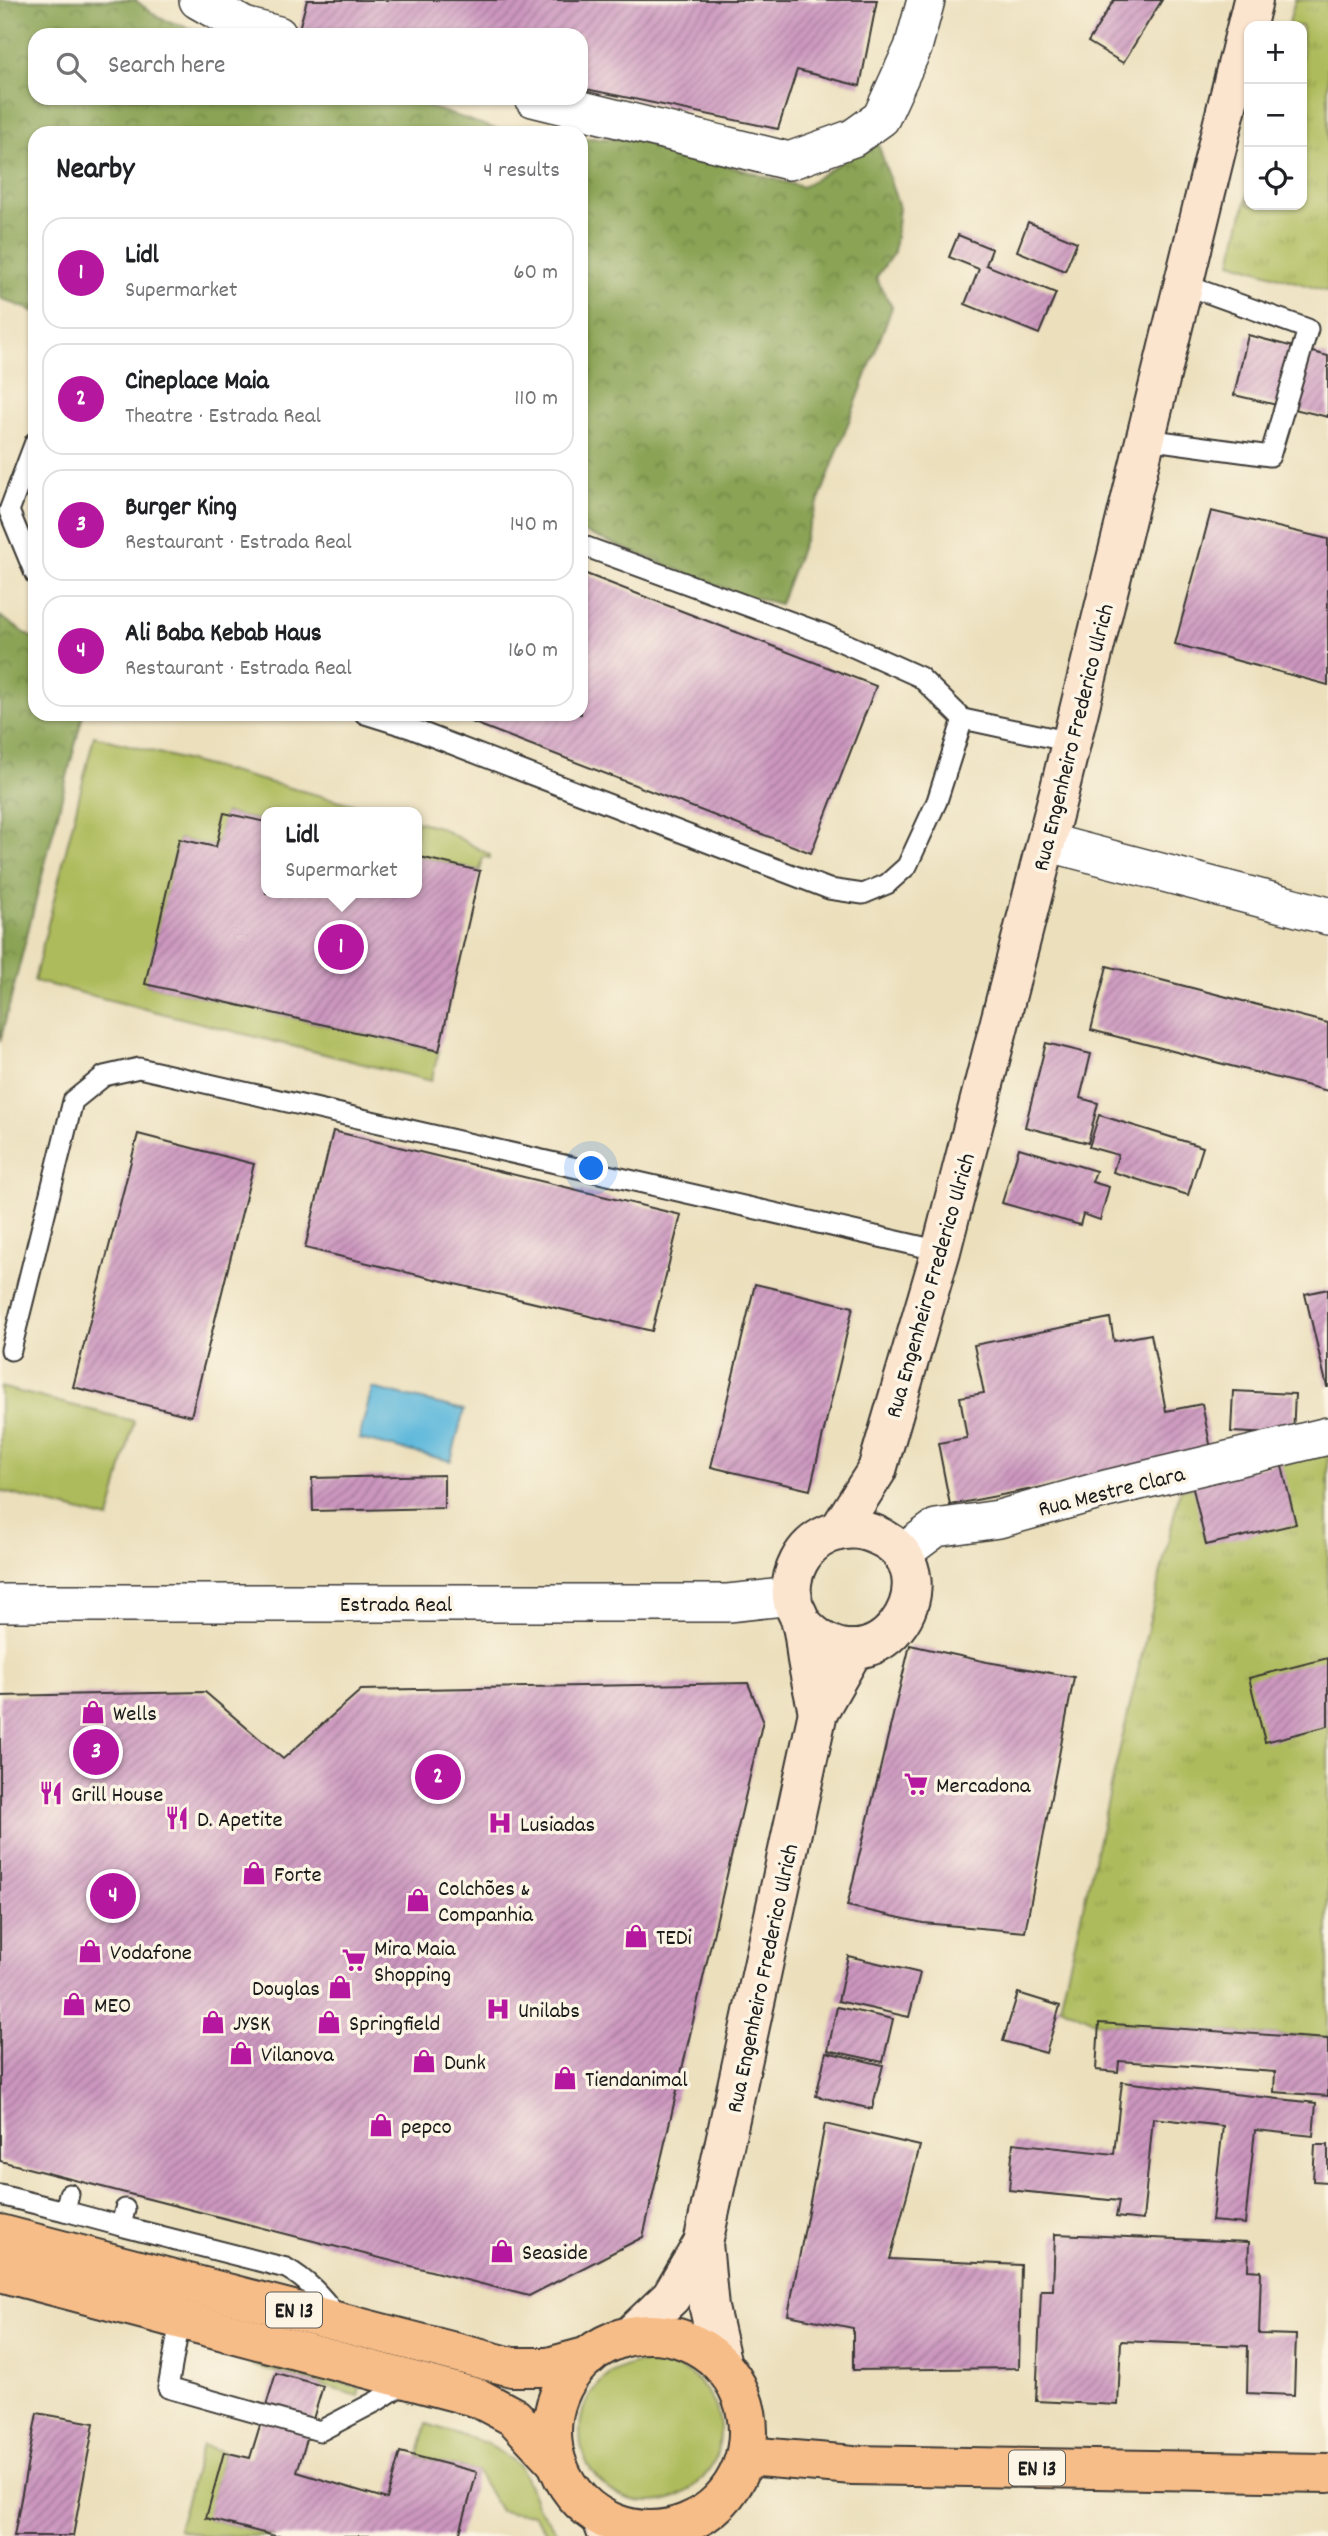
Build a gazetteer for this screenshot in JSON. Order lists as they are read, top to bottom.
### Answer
{
  "streets": {
    "main road": ["Rua Engenheiro Frederico Ulrich", "EN 13"],
    "street": ["Rua Mestre Clara", "Estrada Real"]
  },
  "crossings": [
    ["Rua Engenheiro Frederico Ulrich", "Rua Mestre Clara"],
    ["Rua Engenheiro Frederico Ulrich", "Estrada Real"],
    ["Rua Engenheiro Frederico Ulrich", "EN 13"],
    ["Rua Mestre Clara", "Estrada Real"]
  ],
  "places": {
    "shop": [
      "Wells",
      "Forte",
      "Colchões & Companhia",
      "TEDi",
      "Vodafone",
      "Douglas",
      "MEO",
      "JYSK",
      "Springfield",
      "Vilanova",
      "Dunk",
      "Tiendanimal",
      "pepco",
      "Seaside"
    ],
    "supermarket": ["Mercadona", "Mira Maia Shopping"],
    "restaurant": ["Grill House", "D. Apetite"],
    "hospital": ["Lusiadas", "Unilabs"]
  },
  "page": {
    "map_buttons": ["+", "−"],
    "search": "Search here",
    "heading": ["Nearby", "4 results"],
    "list": [
      {
        "mark": "1",
        "name": "Lidl",
        "note": "Supermarket",
        "value": "60 m"
      },
      {
        "mark": "2",
        "name": "Cineplace Maia",
        "note": "Theatre · Estrada Real",
        "value": "110 m"
      },
      {
        "mark": "3",
        "name": "Burger King",
        "note": "Restaurant · Estrada Real",
        "value": "140 m"
      },
      {
        "mark": "4",
        "name": "Ali Baba Kebab Haus",
        "note": "Restaurant · Estrada Real",
        "value": "160 m"
      }
    ],
    "popup": ["Lidl", "Supermarket"],
    "pins": [
      "1",
      "3",
      "2",
      "4"
    ]
  }
}
